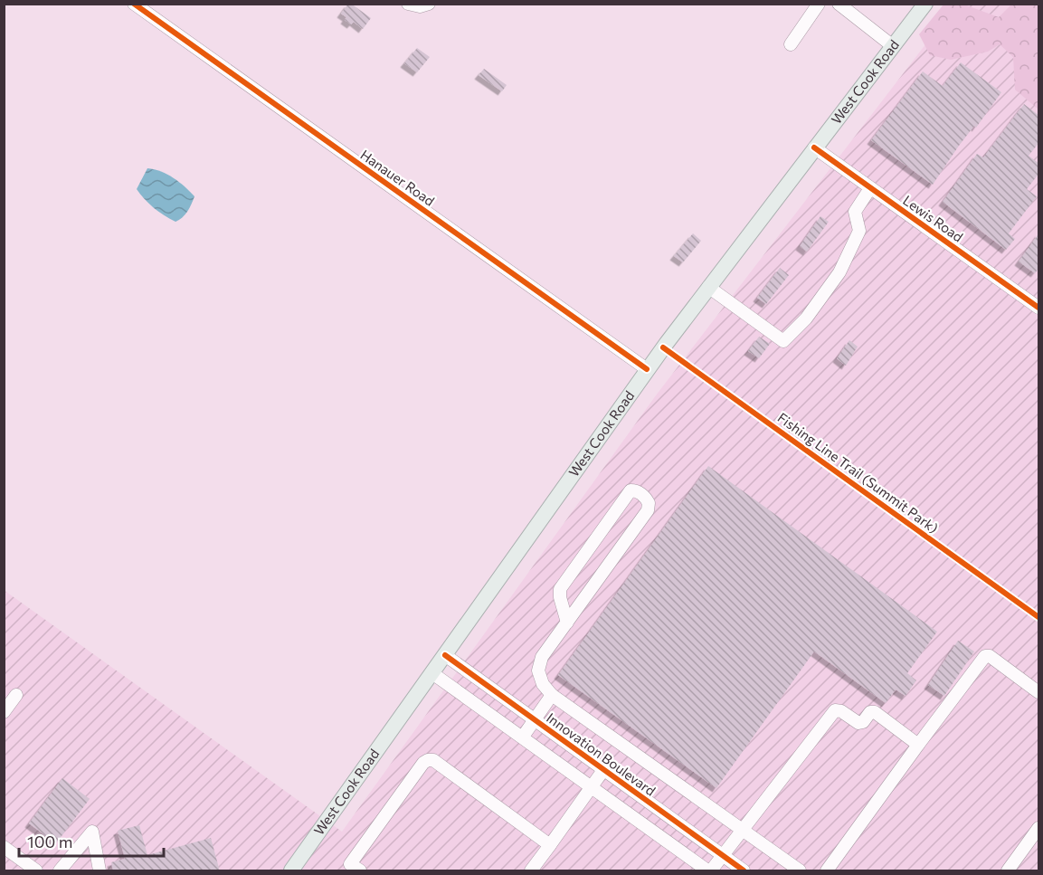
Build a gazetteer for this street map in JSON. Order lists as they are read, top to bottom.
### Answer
{
  "streets": {
    "main road": ["West Cook Road"],
    "street": ["Hanauer Road", "Lewis Road", "Innovation Boulevard"],
    "cycle path": ["Fishing Line Trail (Summit Park)"]
  },
  "crossings": [
    ["West Cook Road", "Hanauer Road"],
    ["West Cook Road", "Lewis Road"],
    ["West Cook Road", "Innovation Boulevard"]
  ],
  "scale_bar": "100 m"
}
